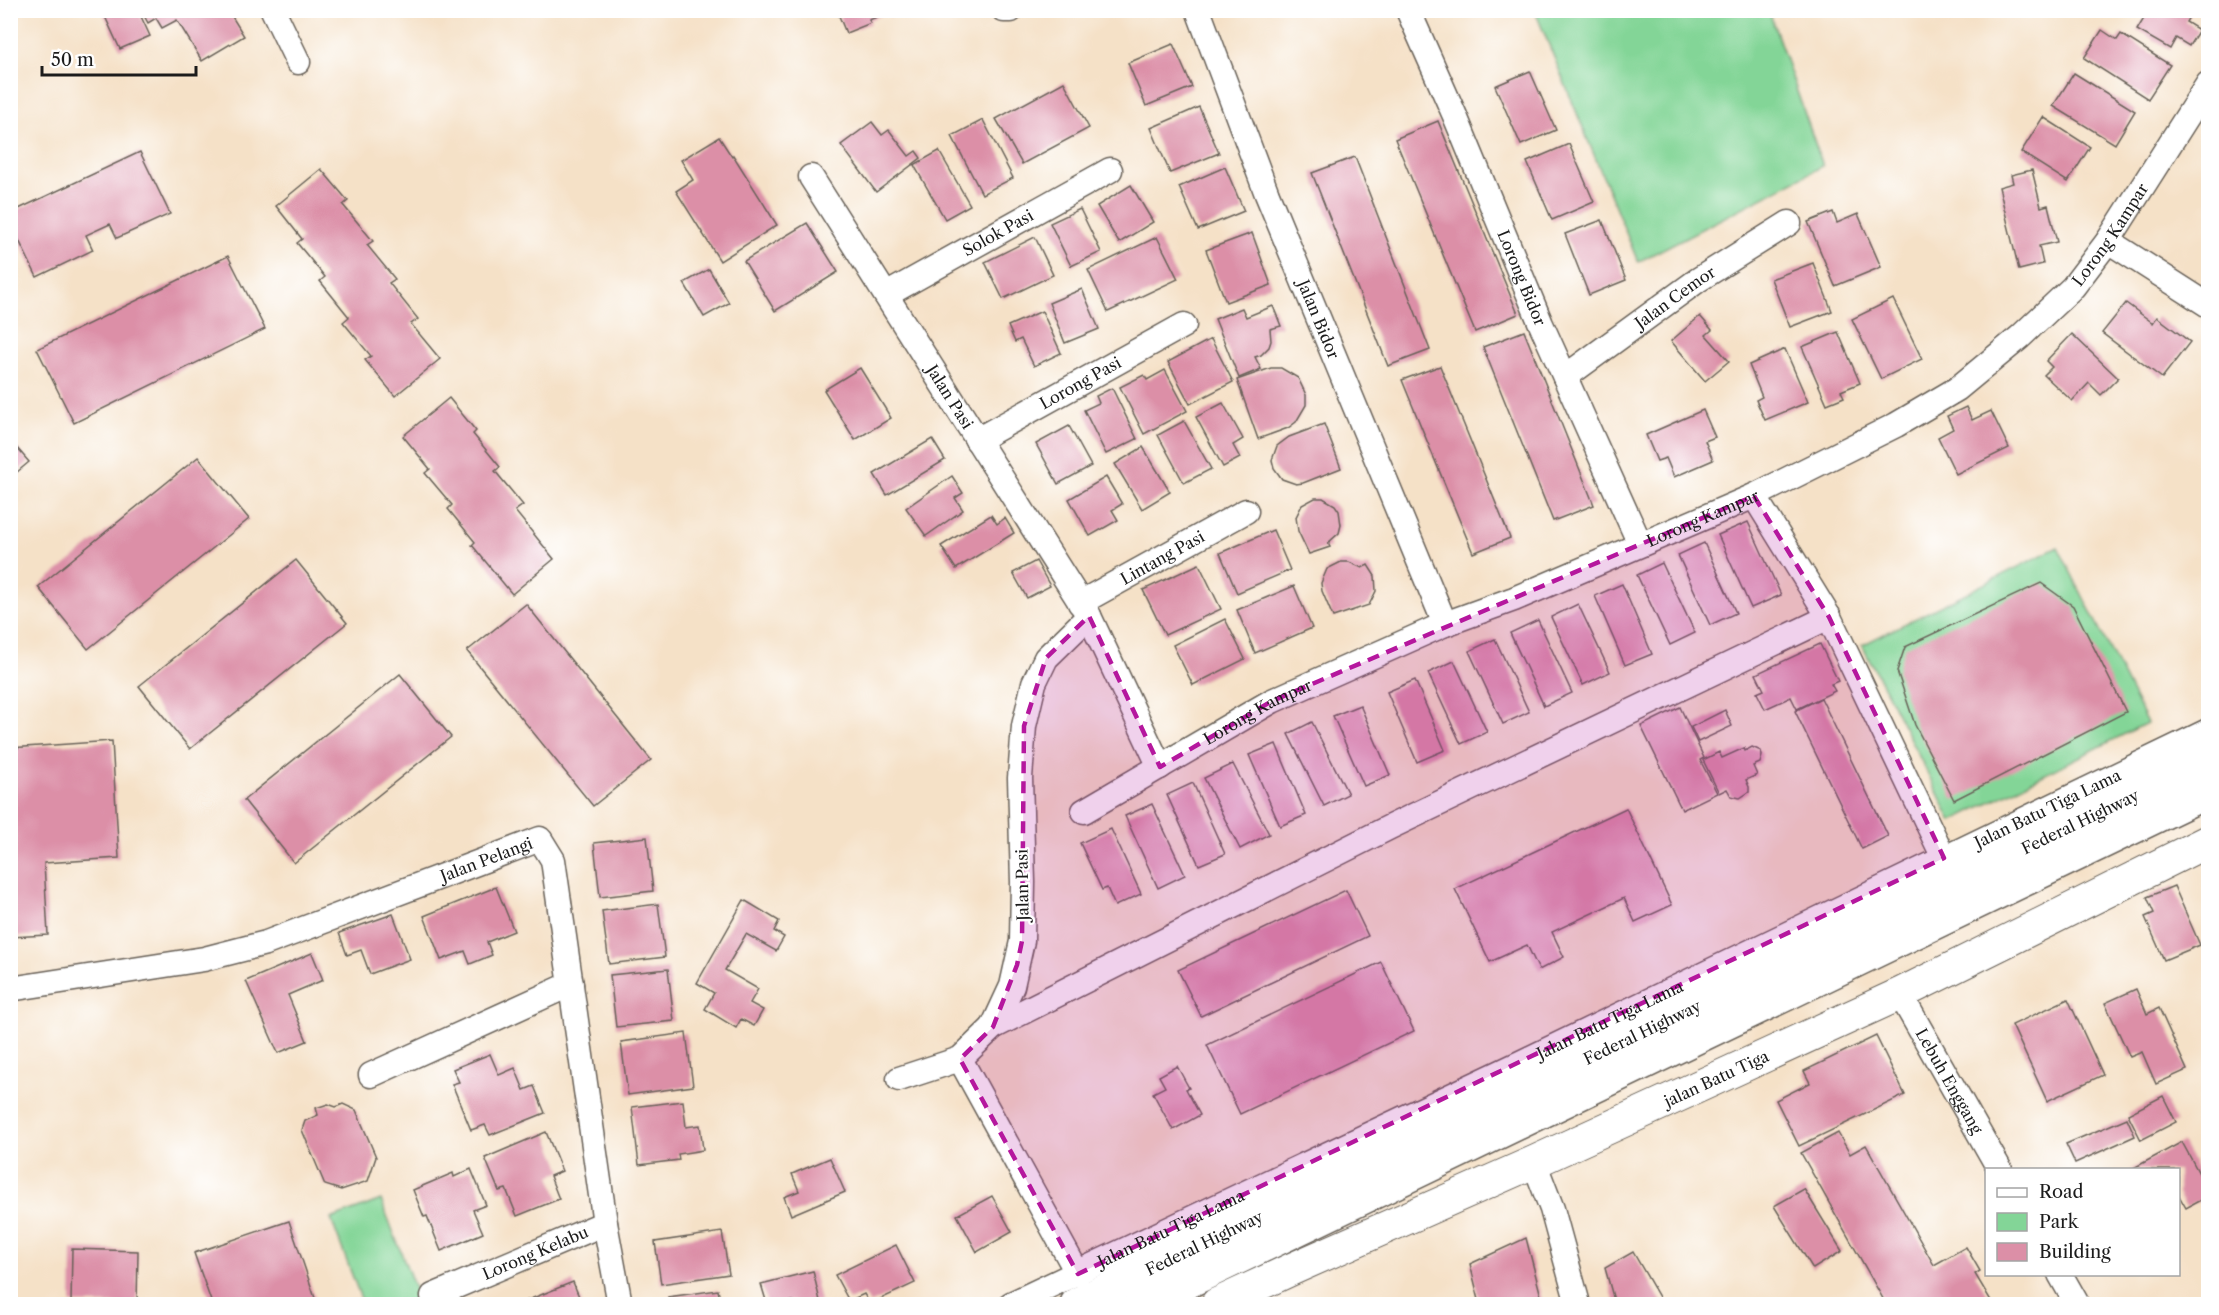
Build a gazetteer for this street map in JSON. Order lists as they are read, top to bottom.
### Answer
{
  "streets": {
    "highway": ["Federal Highway"],
    "street": [
      "Solok Pasi",
      "Lorong Kampar",
      "Lorong Bidor",
      "Jalan Cemor",
      "Jalan Bidor",
      "Lorong Pasi",
      "Jalan Pasi",
      "Lintang Pasi",
      "Jalan Batu Tiga Lama",
      "Jalan Pelangi",
      "jalan Batu Tiga",
      "Lebuh Enggang",
      "Lorong Kelabu"
    ]
  },
  "crossings": [
    ["Solok Pasi", "Jalan Pasi"],
    ["Lorong Kampar", "Lorong Bidor"],
    ["Lorong Kampar", "Jalan Bidor"],
    ["Lorong Kampar", "Jalan Pasi"],
    ["Lorong Bidor", "Jalan Cemor"],
    ["Lorong Pasi", "Jalan Pasi"],
    ["Jalan Pasi", "Lintang Pasi"],
    ["Jalan Batu Tiga Lama", "Federal Highway"],
    ["Jalan Pelangi", "Lorong Kelabu"],
    ["jalan Batu Tiga", "Lebuh Enggang"]
  ],
  "legend": ["Road", "Park", "Building"],
  "scale_bar": "50 m"
}
